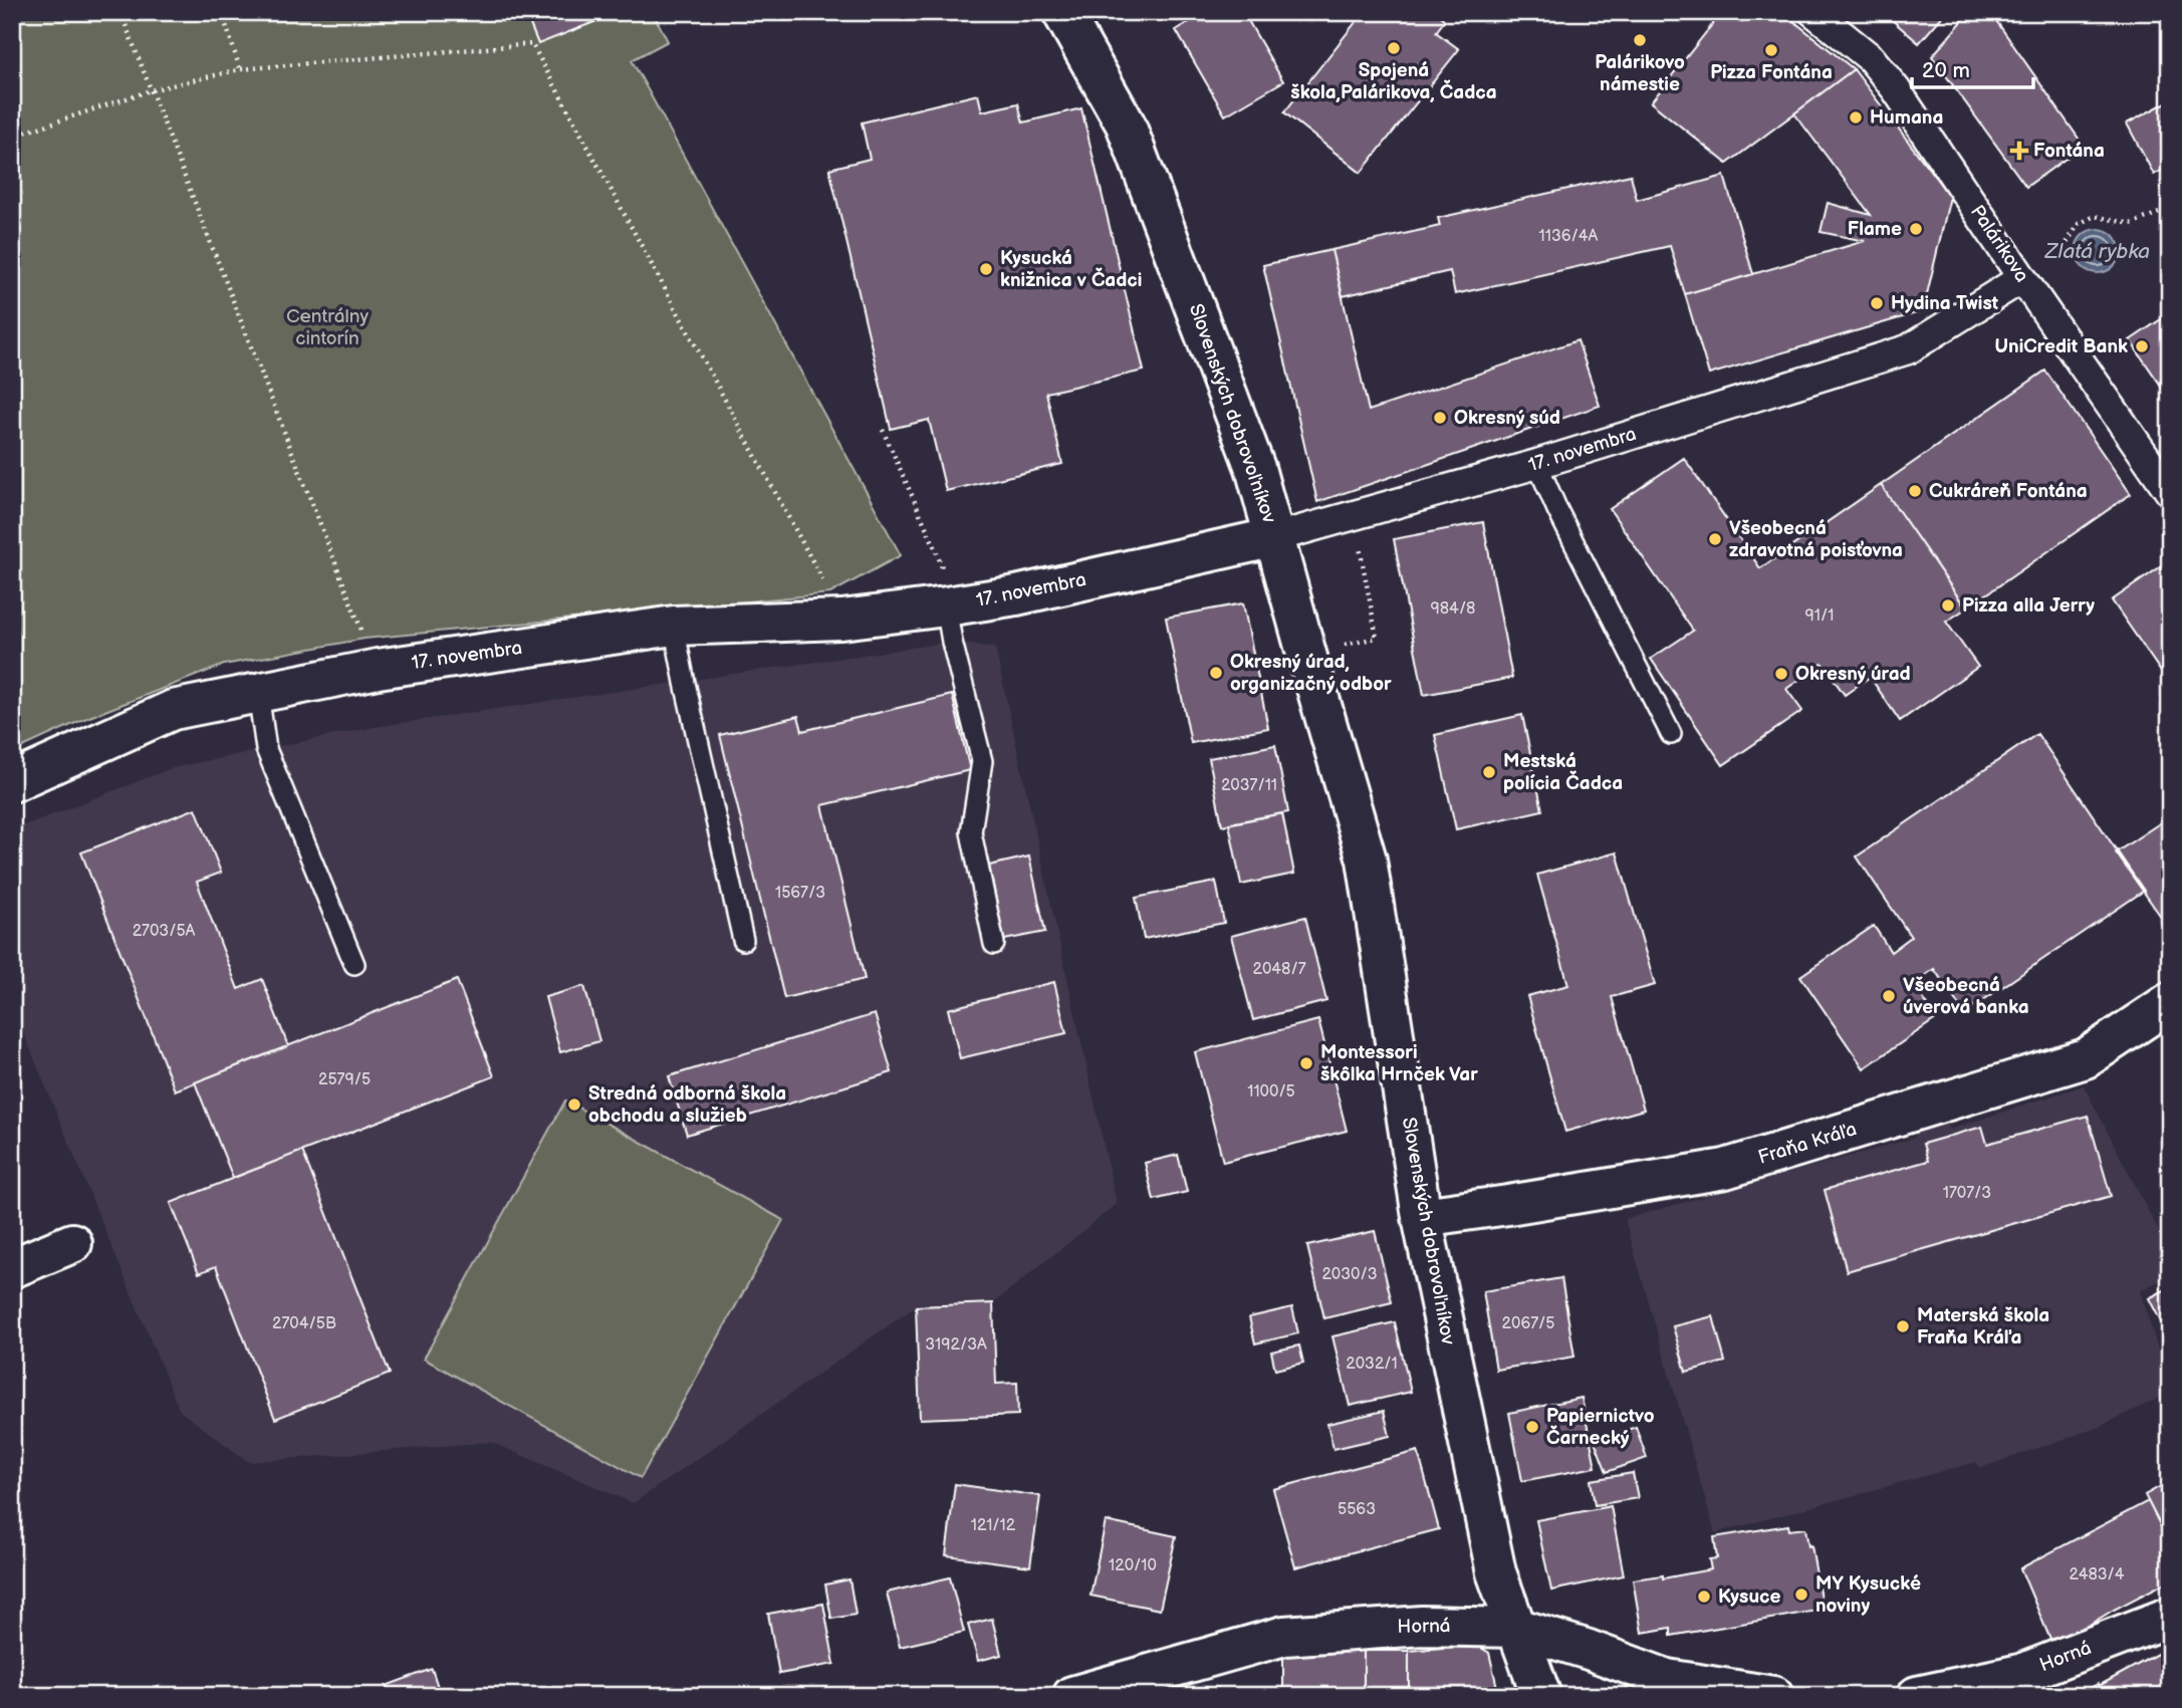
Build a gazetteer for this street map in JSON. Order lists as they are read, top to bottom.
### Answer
{
  "streets": {
    "street": [
      "Palárikova",
      "Slovenských dobrovoľníkov",
      "17. novembra",
      "Fraňa Kráľa",
      "Horná"
    ]
  },
  "crossings": [
    ["Palárikova", "17. novembra"],
    ["Slovenských dobrovoľníkov", "17. novembra"],
    ["Slovenských dobrovoľníkov", "Fraňa Kráľa"],
    ["Slovenských dobrovoľníkov", "Horná"]
  ],
  "water": ["Zlatá rybka"],
  "parks": ["Centrálny cintorín"],
  "places": {
    "other": [
      "Palárikovo námestie",
      "Spojená škola,Palárikova, Čadca",
      "Pizza Fontána",
      "Humana",
      "Flame",
      "Kysucká knižnica v Čadci",
      "Hydina Twist",
      "UniCredit Bank",
      "Okresný súd",
      "Cukráreň Fontána",
      "Všeobecná zdravotná poisťovna",
      "Pizza alla Jerry",
      "Okresný úrad, organizačný odbor",
      "Okresný úrad",
      "Mestská polícia Čadca",
      "Všeobecná úverová banka",
      "Montessori škôlka Hrnček Var",
      "Stredná odborná škola obchodu a služieb",
      "Materská škola Fraňa Kráľa",
      "Papiernictvo Čarnecký",
      "MY Kysucké noviny",
      "Kysuce"
    ],
    "health": ["Fontána"]
  },
  "house_numbers": [
    "1136/4A",
    "984/8",
    "91/1",
    "2037/11",
    "1567/3",
    "2703/5A",
    "2048/7",
    "2579/5",
    "1100/5",
    "1707/3",
    "2030/3",
    "2704/5B",
    "2067/5",
    "3192/3A",
    "2032/1",
    "5563",
    "121/12",
    "120/10",
    "2483/4"
  ],
  "scale_bar": "20 m"
}
